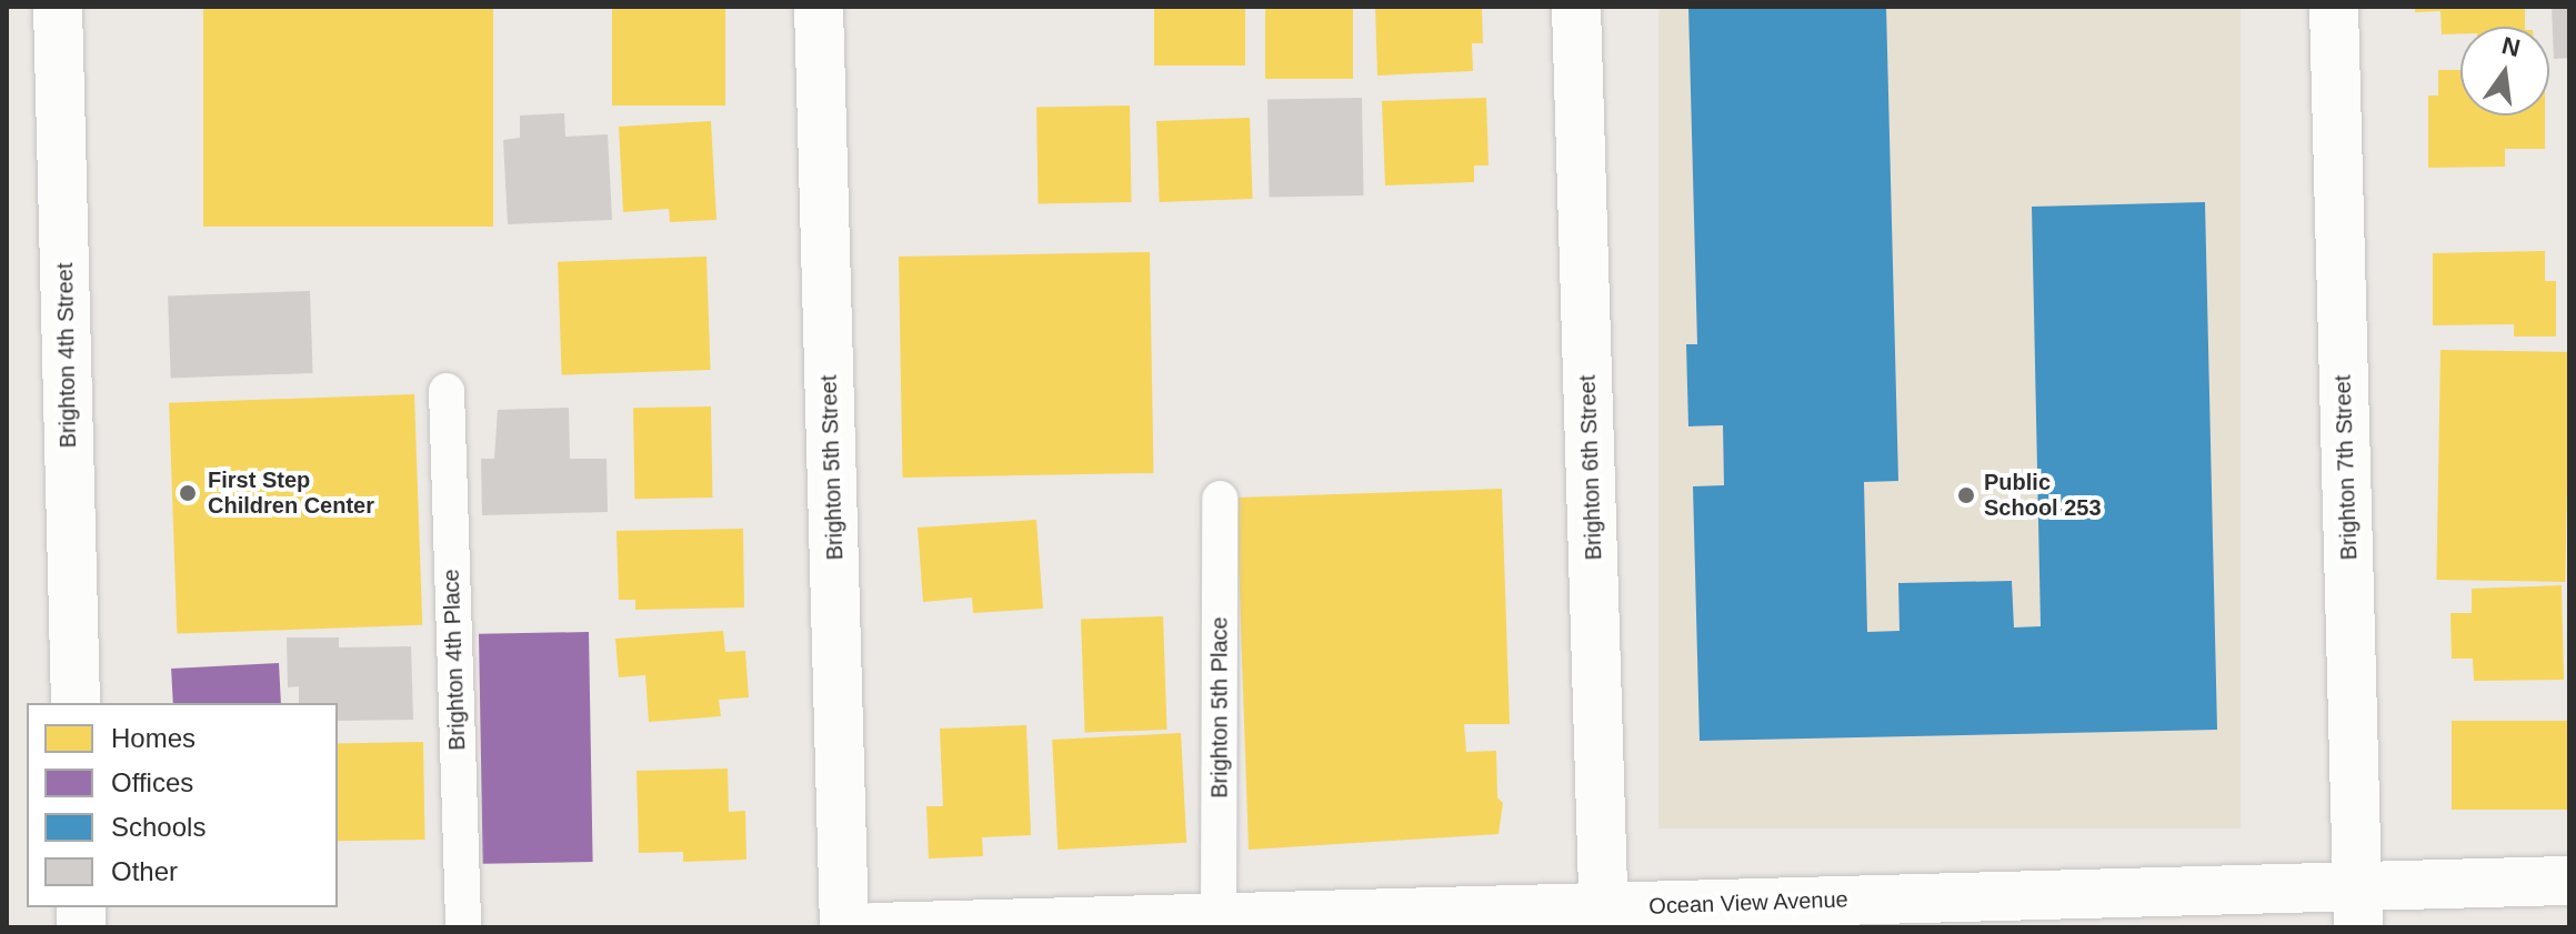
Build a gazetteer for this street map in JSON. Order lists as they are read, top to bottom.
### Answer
{
  "streets": {
    "street": [
      "Brighton 4th Street",
      "Brighton 5th Street",
      "Brighton 6th Street",
      "Brighton 7th Street",
      "Ocean View Avenue"
    ],
    "lane": ["Brighton 4th Place", "Brighton 5th Place"]
  },
  "crossings": [
    ["Brighton 6th Street", "Ocean View Avenue"],
    ["Brighton 7th Street", "Ocean View Avenue"],
    ["Brighton 5th Place", "Ocean View Avenue"]
  ],
  "places": ["First Step Children Center", "Public School 253"],
  "legend": [
    "Homes",
    "Offices",
    "Schools",
    "Other"
  ],
  "north": "top"
}
